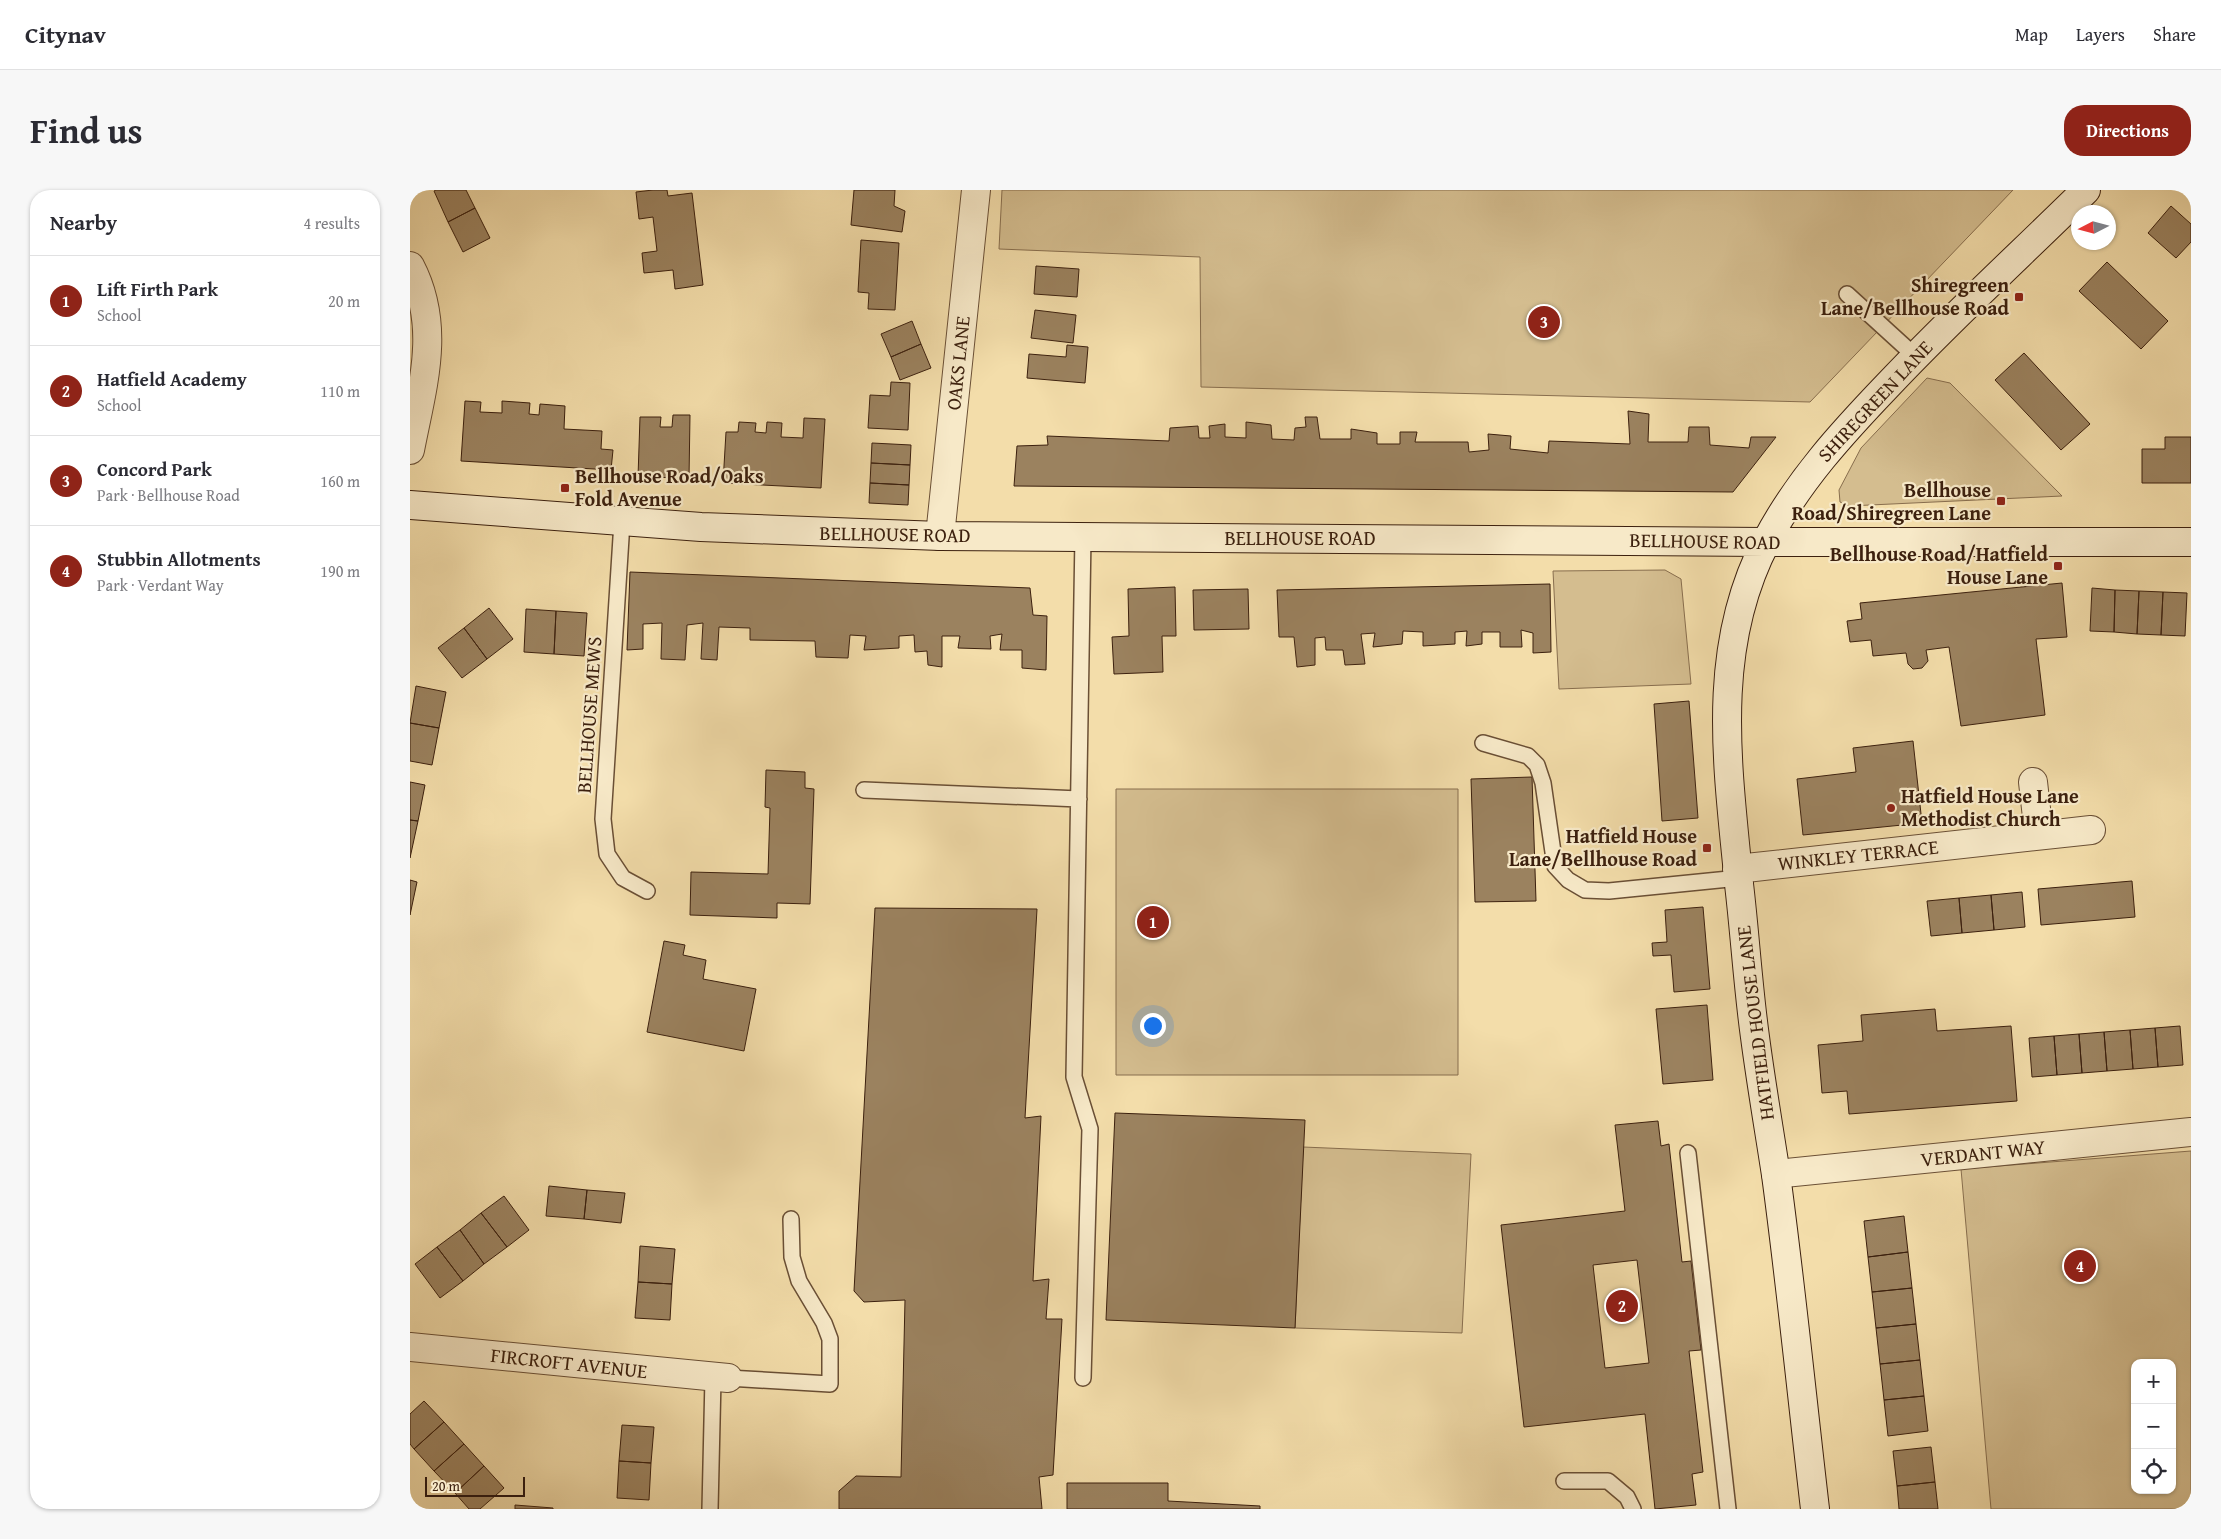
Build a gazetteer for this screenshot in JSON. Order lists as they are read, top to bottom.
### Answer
{
  "streets": {
    "street": [
      "OAKS LANE",
      "SHIREGREEN LANE",
      "BELLHOUSE ROAD",
      "WINKLEY TERRACE",
      "HATFIELD HOUSE LANE",
      "VERDANT WAY",
      "FIRCROFT AVENUE"
    ],
    "lane": ["BELLHOUSE MEWS"]
  },
  "crossings": [
    ["OAKS LANE", "BELLHOUSE ROAD"],
    ["SHIREGREEN LANE", "BELLHOUSE ROAD"],
    ["SHIREGREEN LANE", "HATFIELD HOUSE LANE"],
    ["BELLHOUSE ROAD", "BELLHOUSE MEWS"],
    ["BELLHOUSE ROAD", "HATFIELD HOUSE LANE"],
    ["WINKLEY TERRACE", "HATFIELD HOUSE LANE"],
    ["HATFIELD HOUSE LANE", "VERDANT WAY"]
  ],
  "places": {
    "transit": [
      "Shiregreen Lane/Bellhouse Road",
      "Bellhouse Road/Oaks Fold Avenue",
      "Bellhouse Road/Shiregreen Lane",
      "Bellhouse Road/Hatfield House Lane",
      "Hatfield House Lane/Bellhouse Road"
    ],
    "other": ["Hatfield House Lane Methodist Church"]
  },
  "scale_bar": "20 m",
  "north": "left",
  "page": {
    "header": "Citynav",
    "nav": ["Map", "Layers", "Share"],
    "title": "Find us",
    "buttons": "Directions",
    "heading": ["Nearby", "4 results"],
    "list": [
      {
        "mark": "1",
        "name": "Lift Firth Park",
        "note": "School",
        "value": "20 m"
      },
      {
        "mark": "2",
        "name": "Hatfield Academy",
        "note": "School",
        "value": "110 m"
      },
      {
        "mark": "3",
        "name": "Concord Park",
        "note": "Park · Bellhouse Road",
        "value": "160 m"
      },
      {
        "mark": "4",
        "name": "Stubbin Allotments",
        "note": "Park · Verdant Way",
        "value": "190 m"
      }
    ],
    "pins": [
      "3",
      "1",
      "4",
      "2"
    ],
    "map_buttons": ["+", "−"],
    "scale": "20 m"
  }
}
